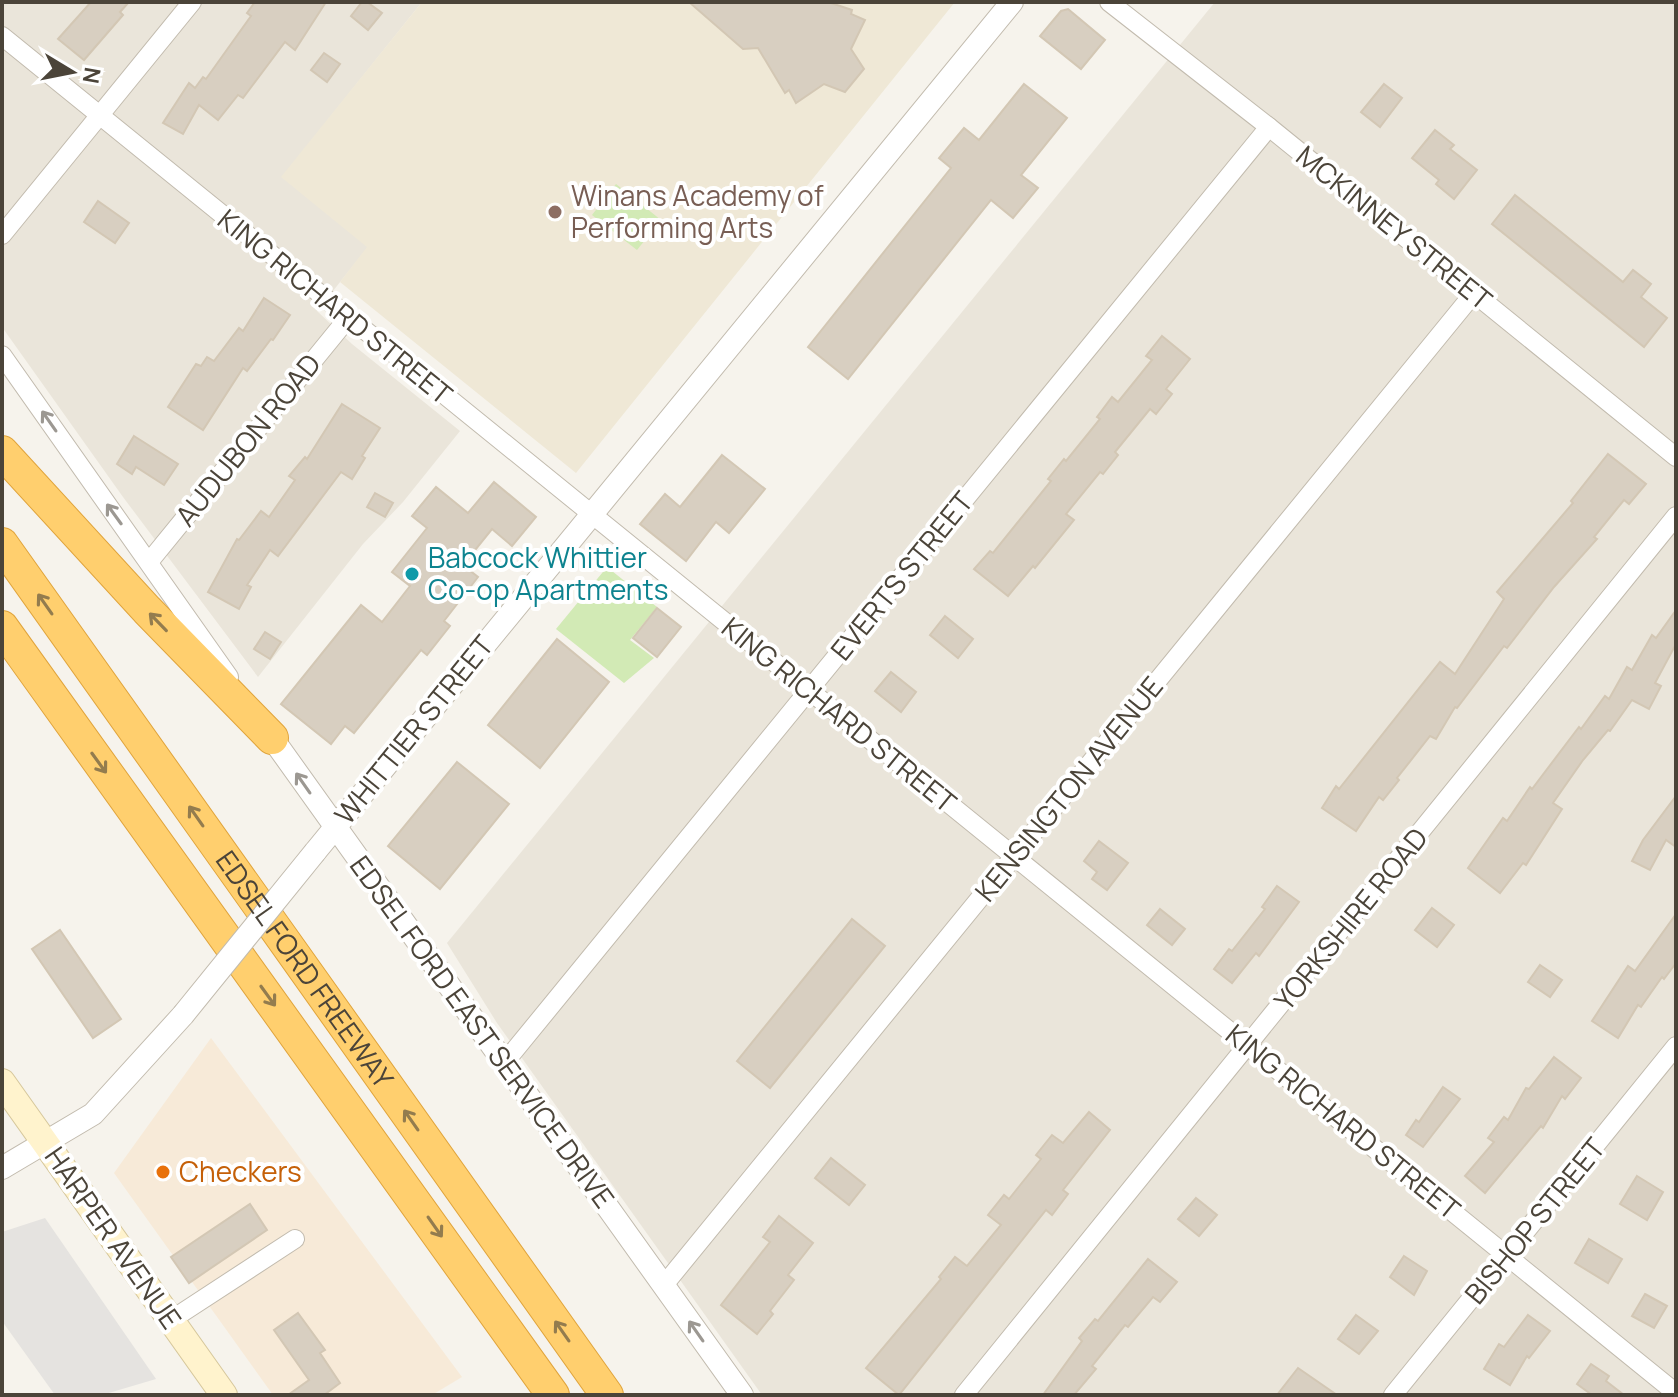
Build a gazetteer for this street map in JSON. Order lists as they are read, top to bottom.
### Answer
{
  "streets": {
    "highway": ["EDSEL FORD FREEWAY"],
    "main road": ["HARPER AVENUE"],
    "street": [
      "MCKINNEY STREET",
      "KING RICHARD STREET",
      "AUDUBON ROAD",
      "EVERTS STREET",
      "WHITTIER STREET",
      "KENSINGTON AVENUE",
      "YORKSHIRE ROAD",
      "EDSEL FORD EAST SERVICE DRIVE",
      "BISHOP STREET"
    ]
  },
  "crossings": [
    ["MCKINNEY STREET", "EVERTS STREET"],
    ["MCKINNEY STREET", "KENSINGTON AVENUE"],
    ["KING RICHARD STREET", "AUDUBON ROAD"],
    ["KING RICHARD STREET", "EVERTS STREET"],
    ["KING RICHARD STREET", "WHITTIER STREET"],
    ["KING RICHARD STREET", "KENSINGTON AVENUE"],
    ["KING RICHARD STREET", "YORKSHIRE ROAD"],
    ["KING RICHARD STREET", "BISHOP STREET"],
    ["AUDUBON ROAD", "EDSEL FORD EAST SERVICE DRIVE"],
    ["EVERTS STREET", "EDSEL FORD EAST SERVICE DRIVE"],
    ["WHITTIER STREET", "EDSEL FORD EAST SERVICE DRIVE"],
    ["WHITTIER STREET", "HARPER AVENUE"],
    ["KENSINGTON AVENUE", "EDSEL FORD EAST SERVICE DRIVE"]
  ],
  "one_way": ["EDSEL FORD EAST SERVICE DRIVE"],
  "places": ["Winans Academy of Performing Arts", "Babcock Whittier Co-op Apartments", "Checkers"],
  "north": "right"
}
